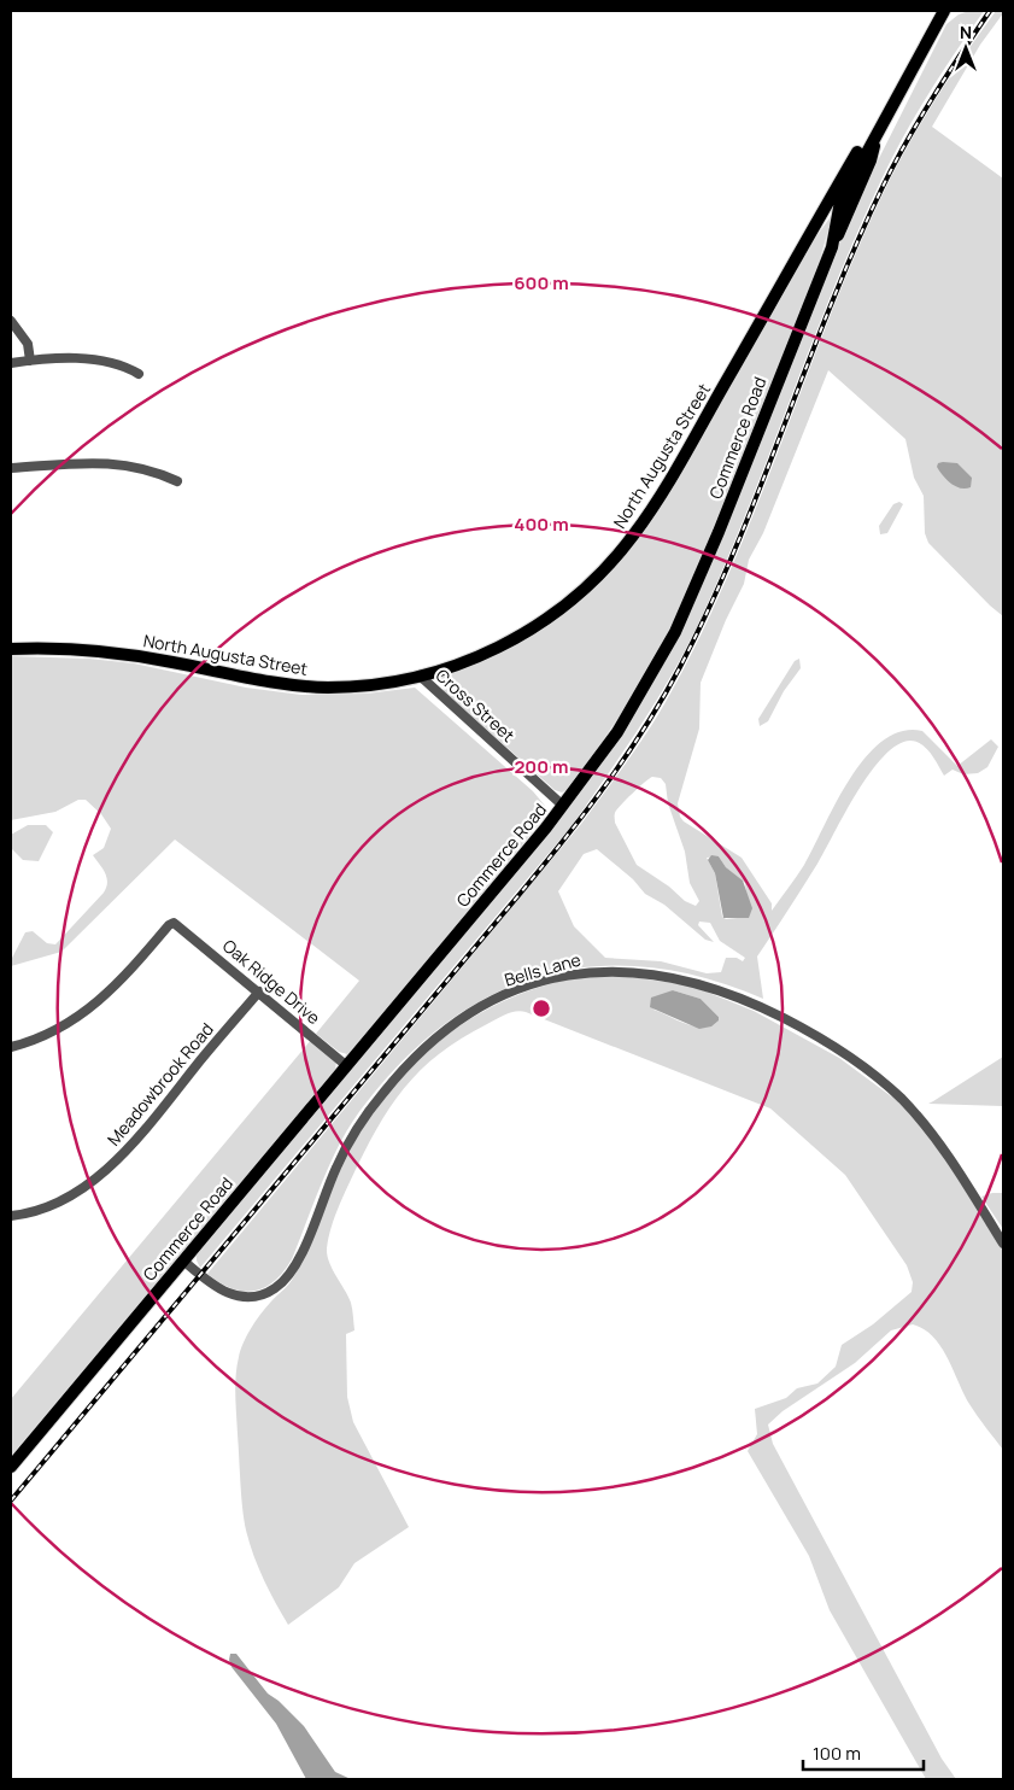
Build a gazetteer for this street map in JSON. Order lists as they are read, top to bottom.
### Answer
{
  "streets": {
    "main road": ["Commerce Road", "North Augusta Street"],
    "street": [
      "Cross Street",
      "Bells Lane",
      "Oak Ridge Drive",
      "Meadowbrook Road"
    ]
  },
  "crossings": [
    ["Commerce Road", "North Augusta Street"],
    ["Commerce Road", "Cross Street"],
    ["Commerce Road", "Bells Lane"],
    ["Commerce Road", "Oak Ridge Drive"],
    ["North Augusta Street", "Cross Street"],
    ["Oak Ridge Drive", "Meadowbrook Road"]
  ],
  "scale_bar": "100 m",
  "north": "top",
  "rings": ["600 m", "400 m", "200 m"]
}
